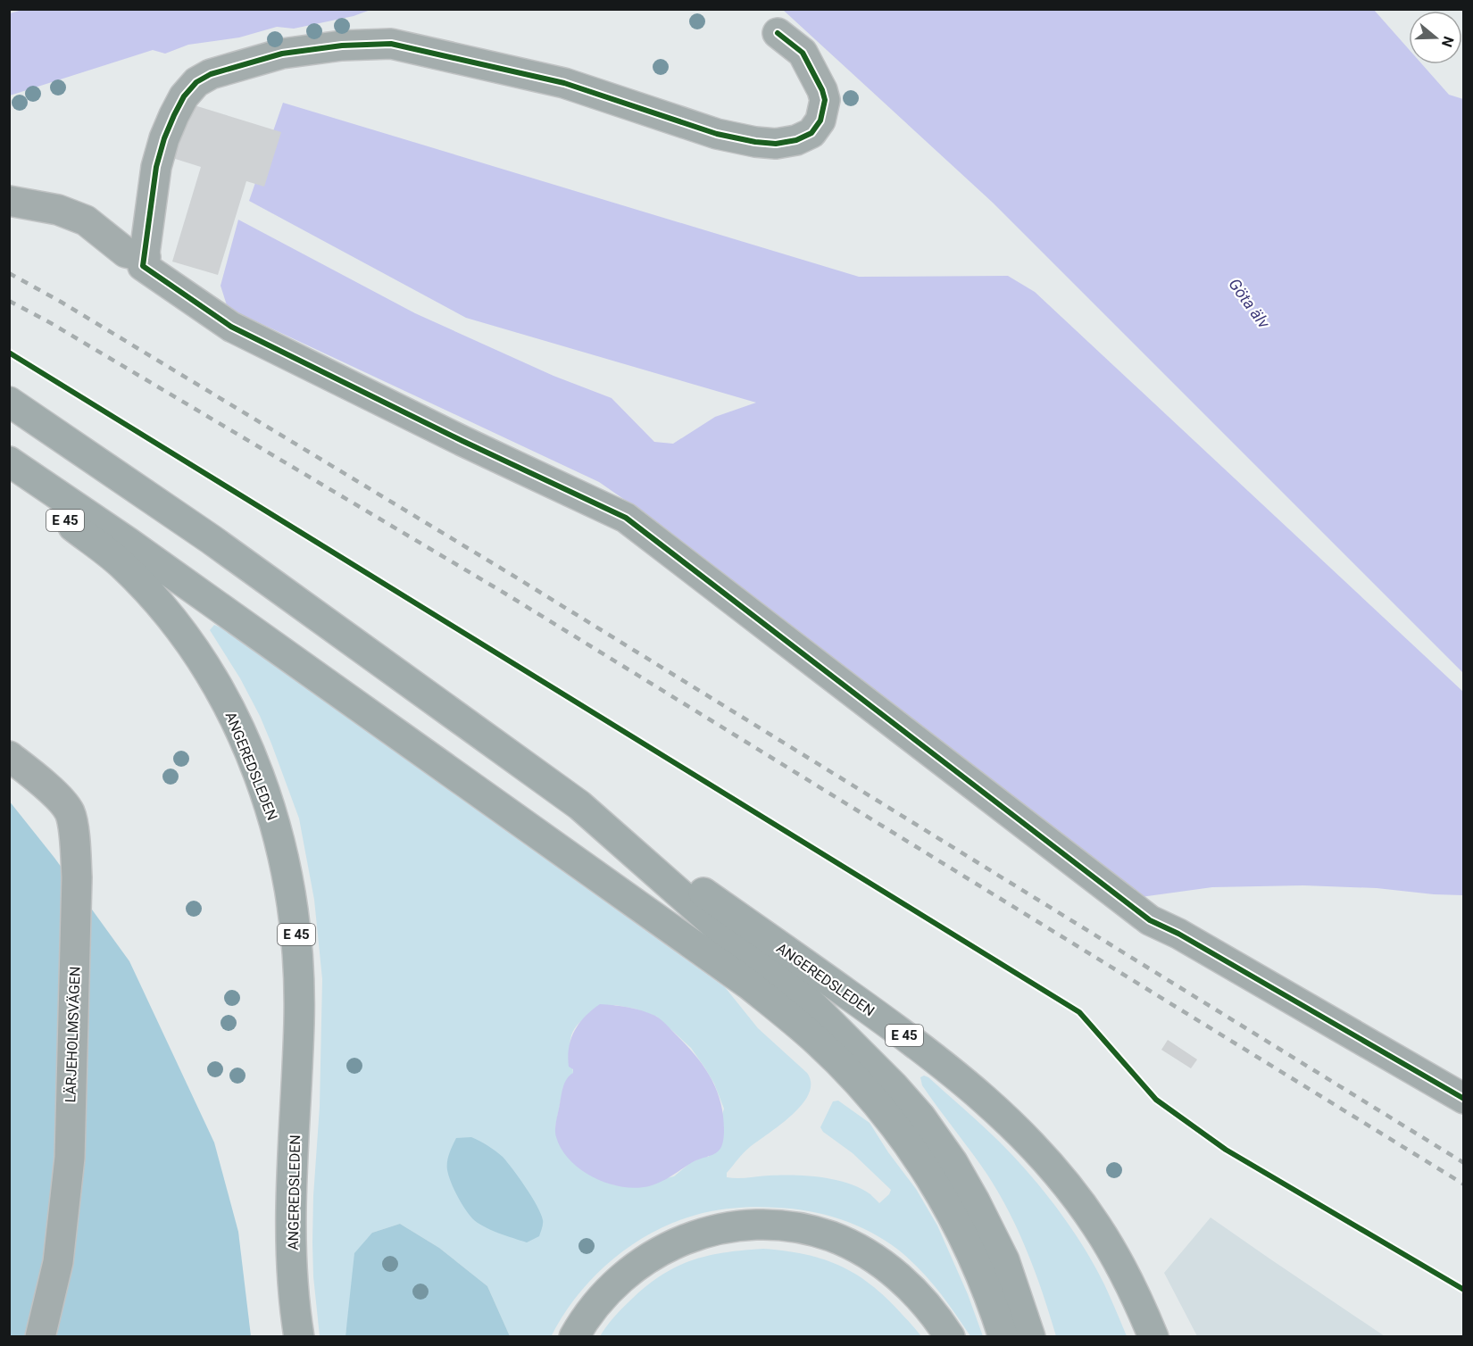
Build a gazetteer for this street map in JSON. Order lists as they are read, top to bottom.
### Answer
{
  "streets": {
    "highway": ["E 45", "ANGEREDSLEDEN"],
    "street": ["LÄRJEHOLMSVÄGEN"]
  },
  "crossings": [
    ["E 45", "ANGEREDSLEDEN"]
  ],
  "water": ["Göta älv"],
  "north": "right"
}
